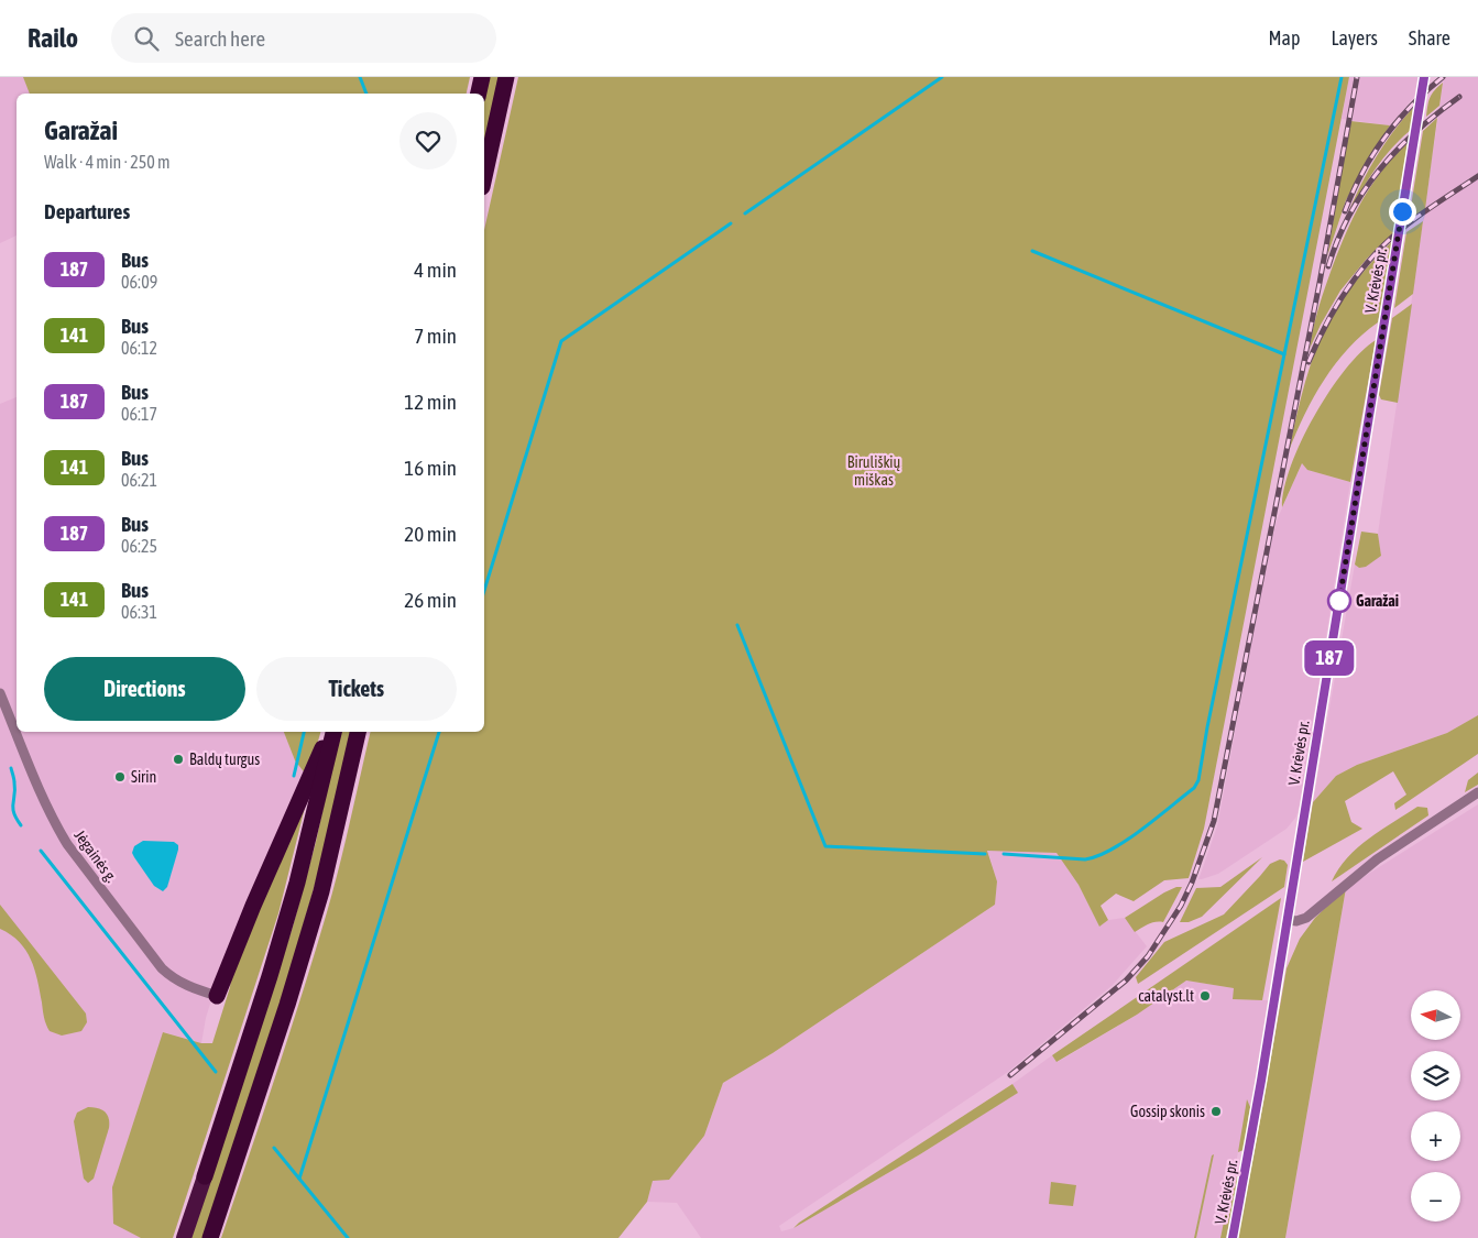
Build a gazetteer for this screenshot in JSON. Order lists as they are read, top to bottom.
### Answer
{
  "streets": {
    "street": ["V. Krėvės pr.", "Jėgainės g."]
  },
  "parks": ["Biruliškių miškas"],
  "places": [
    "Garažai",
    "Baldų turgus",
    "Sirin",
    "catalyst.lt",
    "Gossip skonis"
  ],
  "lines": ["bus line 187"],
  "north": "left",
  "page": {
    "header": "Railo",
    "search": "Search here",
    "nav": ["Map", "Layers", "Share"],
    "on_map": "187",
    "heading": [
      ["Garažai", "Walk · 4 min · 250 m"],
      "Departures"
    ],
    "list": [
      {
        "mark": "187",
        "name": "Bus",
        "note": "06:09",
        "value": "4 min"
      },
      {
        "mark": "141",
        "name": "Bus",
        "note": "06:12",
        "value": "7 min"
      },
      {
        "mark": "187",
        "name": "Bus",
        "note": "06:17",
        "value": "12 min"
      },
      {
        "mark": "141",
        "name": "Bus",
        "note": "06:21",
        "value": "16 min"
      },
      {
        "mark": "187",
        "name": "Bus",
        "note": "06:25",
        "value": "20 min"
      },
      {
        "mark": "141",
        "name": "Bus",
        "note": "06:31",
        "value": "26 min"
      }
    ],
    "buttons": ["Directions", "Tickets"],
    "map_buttons": ["+", "−"]
  }
}
